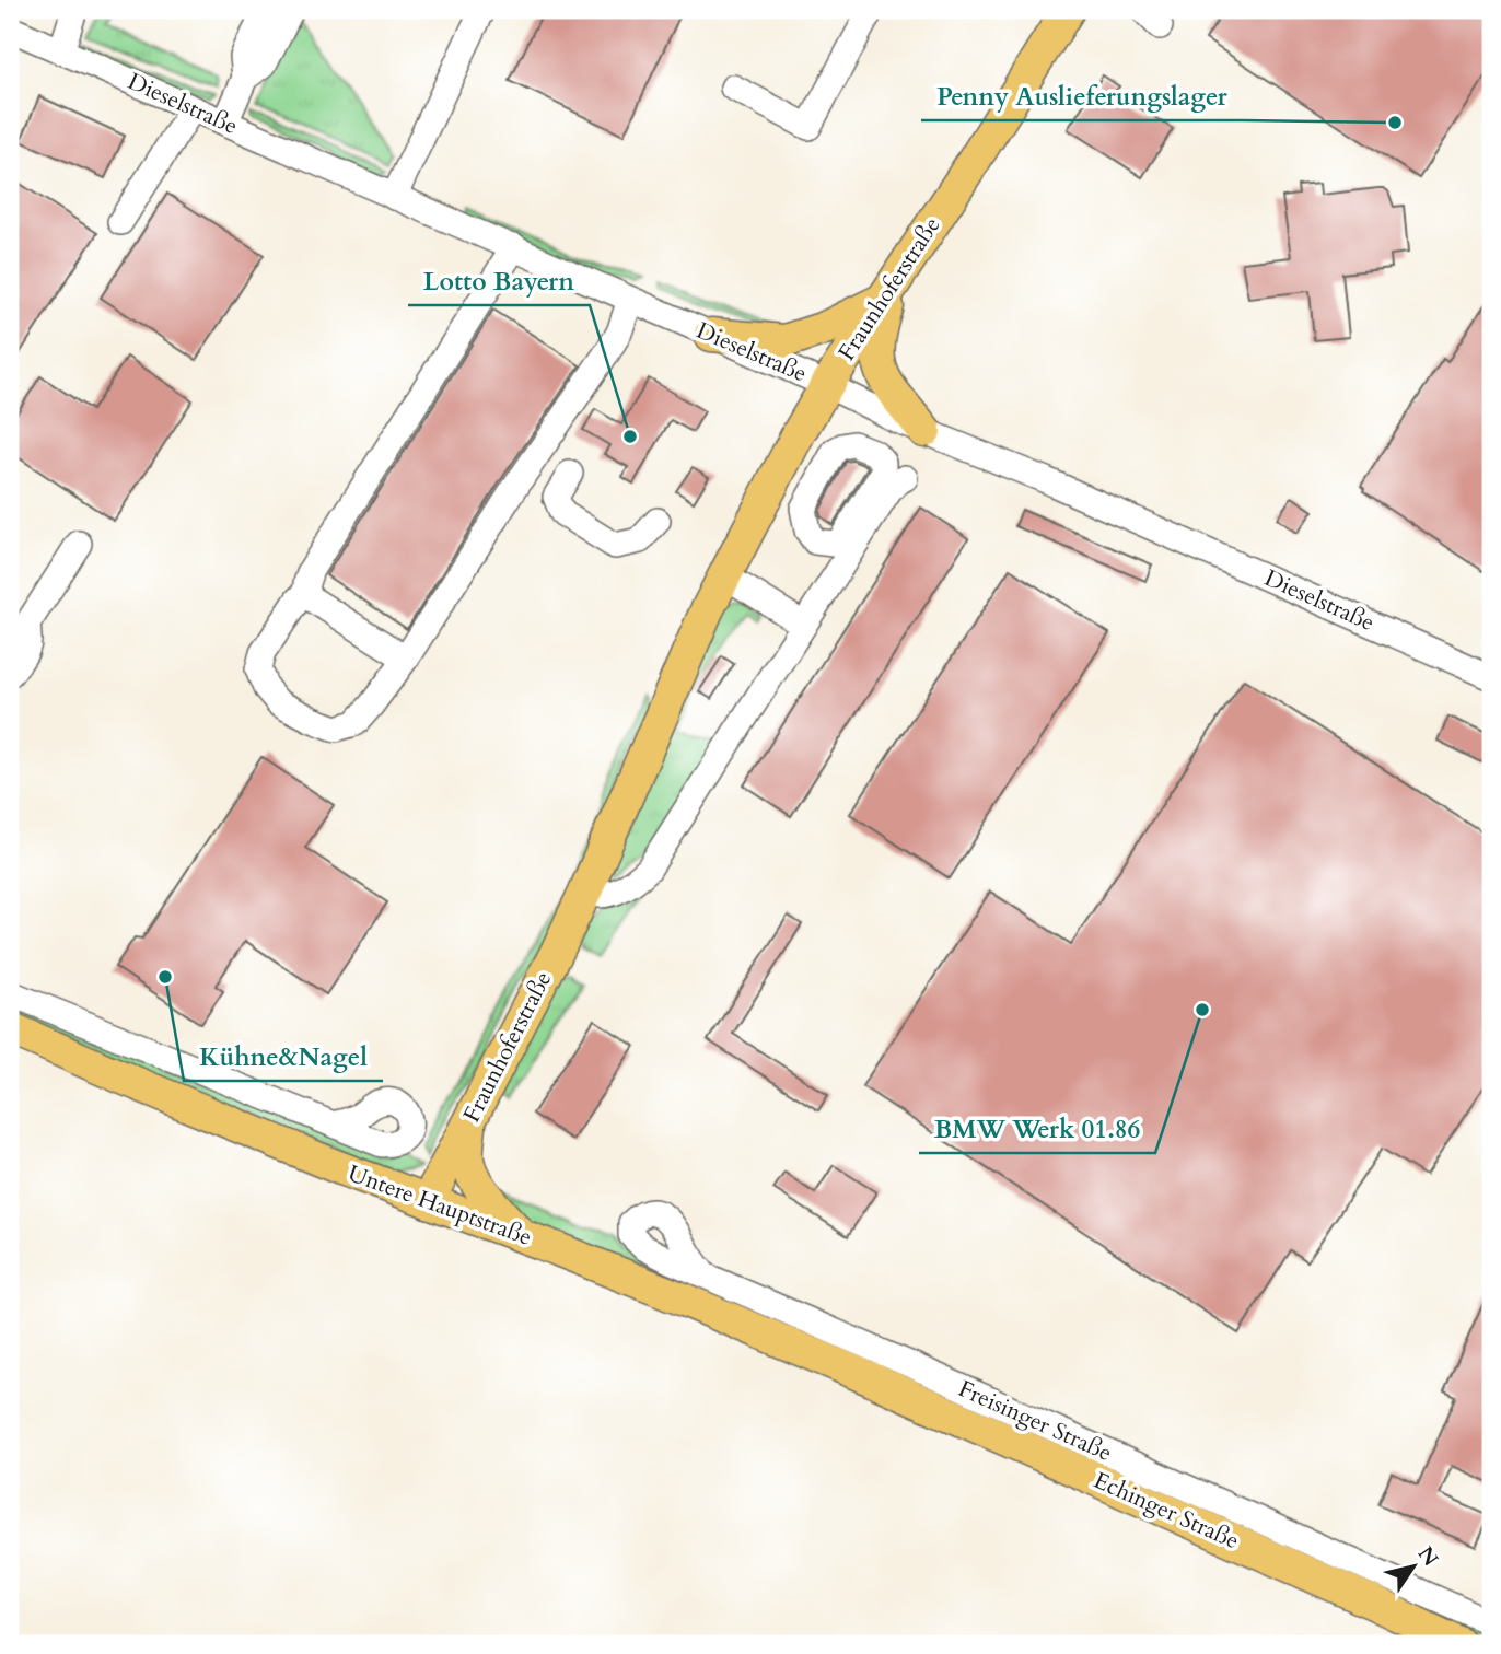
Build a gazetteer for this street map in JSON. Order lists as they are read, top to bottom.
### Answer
{
  "streets": {
    "main road": ["Fraunhoferstraße", "Untere Hauptstraße", "Echinger Straße"],
    "street": ["Dieselstraße", "Freisinger Straße"]
  },
  "crossings": [
    ["Dieselstraße", "Fraunhoferstraße"],
    ["Fraunhoferstraße", "Untere Hauptstraße"],
    ["Untere Hauptstraße", "Echinger Straße"]
  ],
  "places": [
    "Penny Auslieferungslager",
    "Lotto Bayern",
    "Kühne&Nagel",
    "BMW Werk 01.86"
  ],
  "north": "top right"
}
